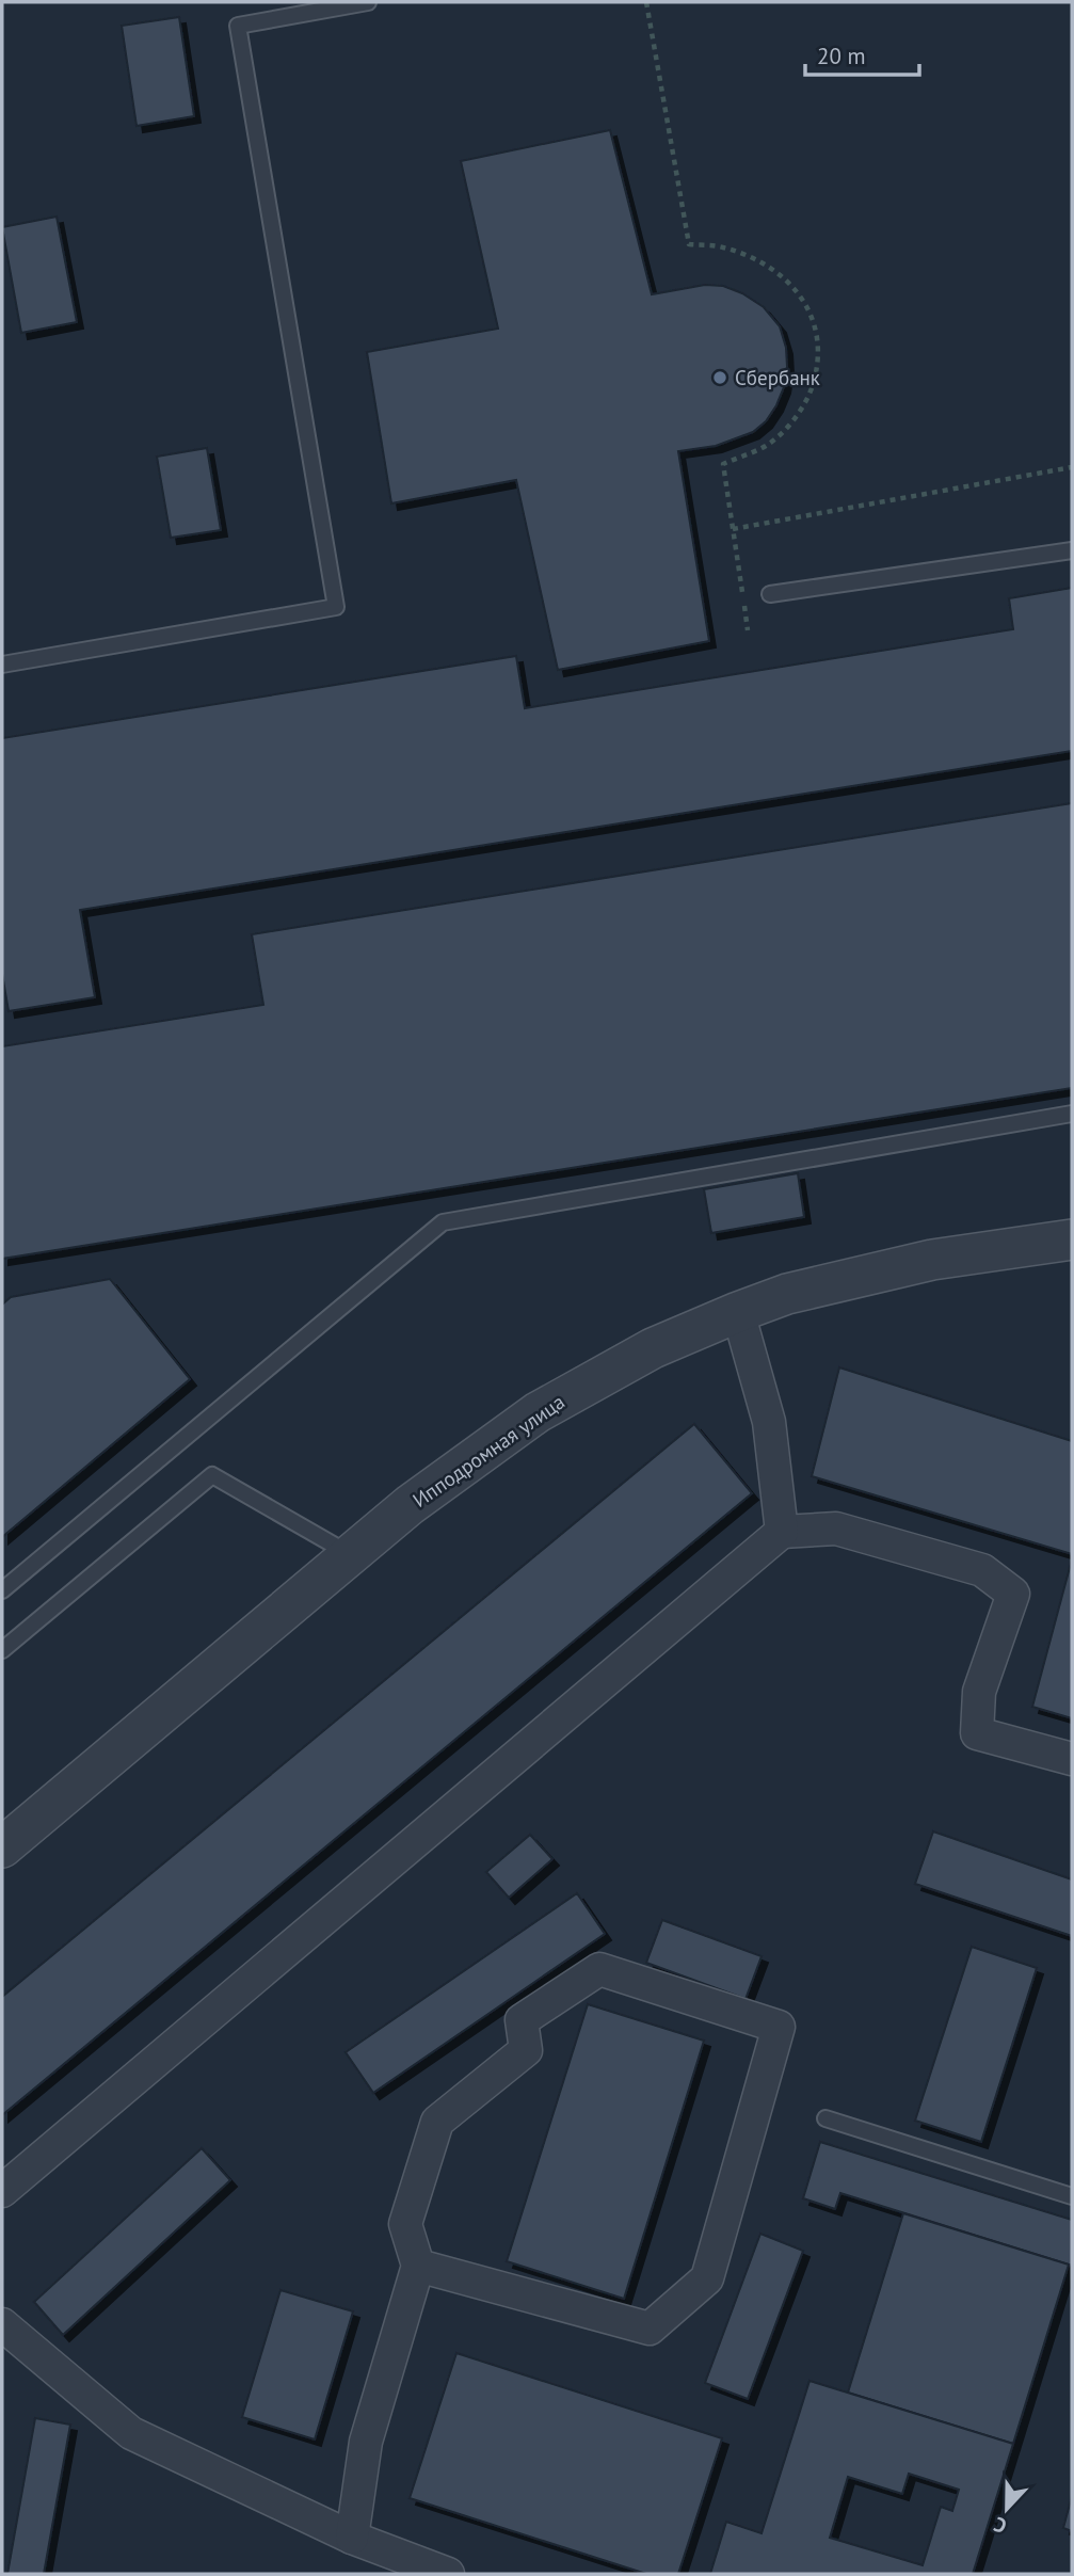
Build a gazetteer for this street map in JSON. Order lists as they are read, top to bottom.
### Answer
{
  "streets": {
    "street": ["Ипподромная улица"]
  },
  "places": ["Сбербанк"],
  "scale_bar": "20 m",
  "north": "bottom"
}
